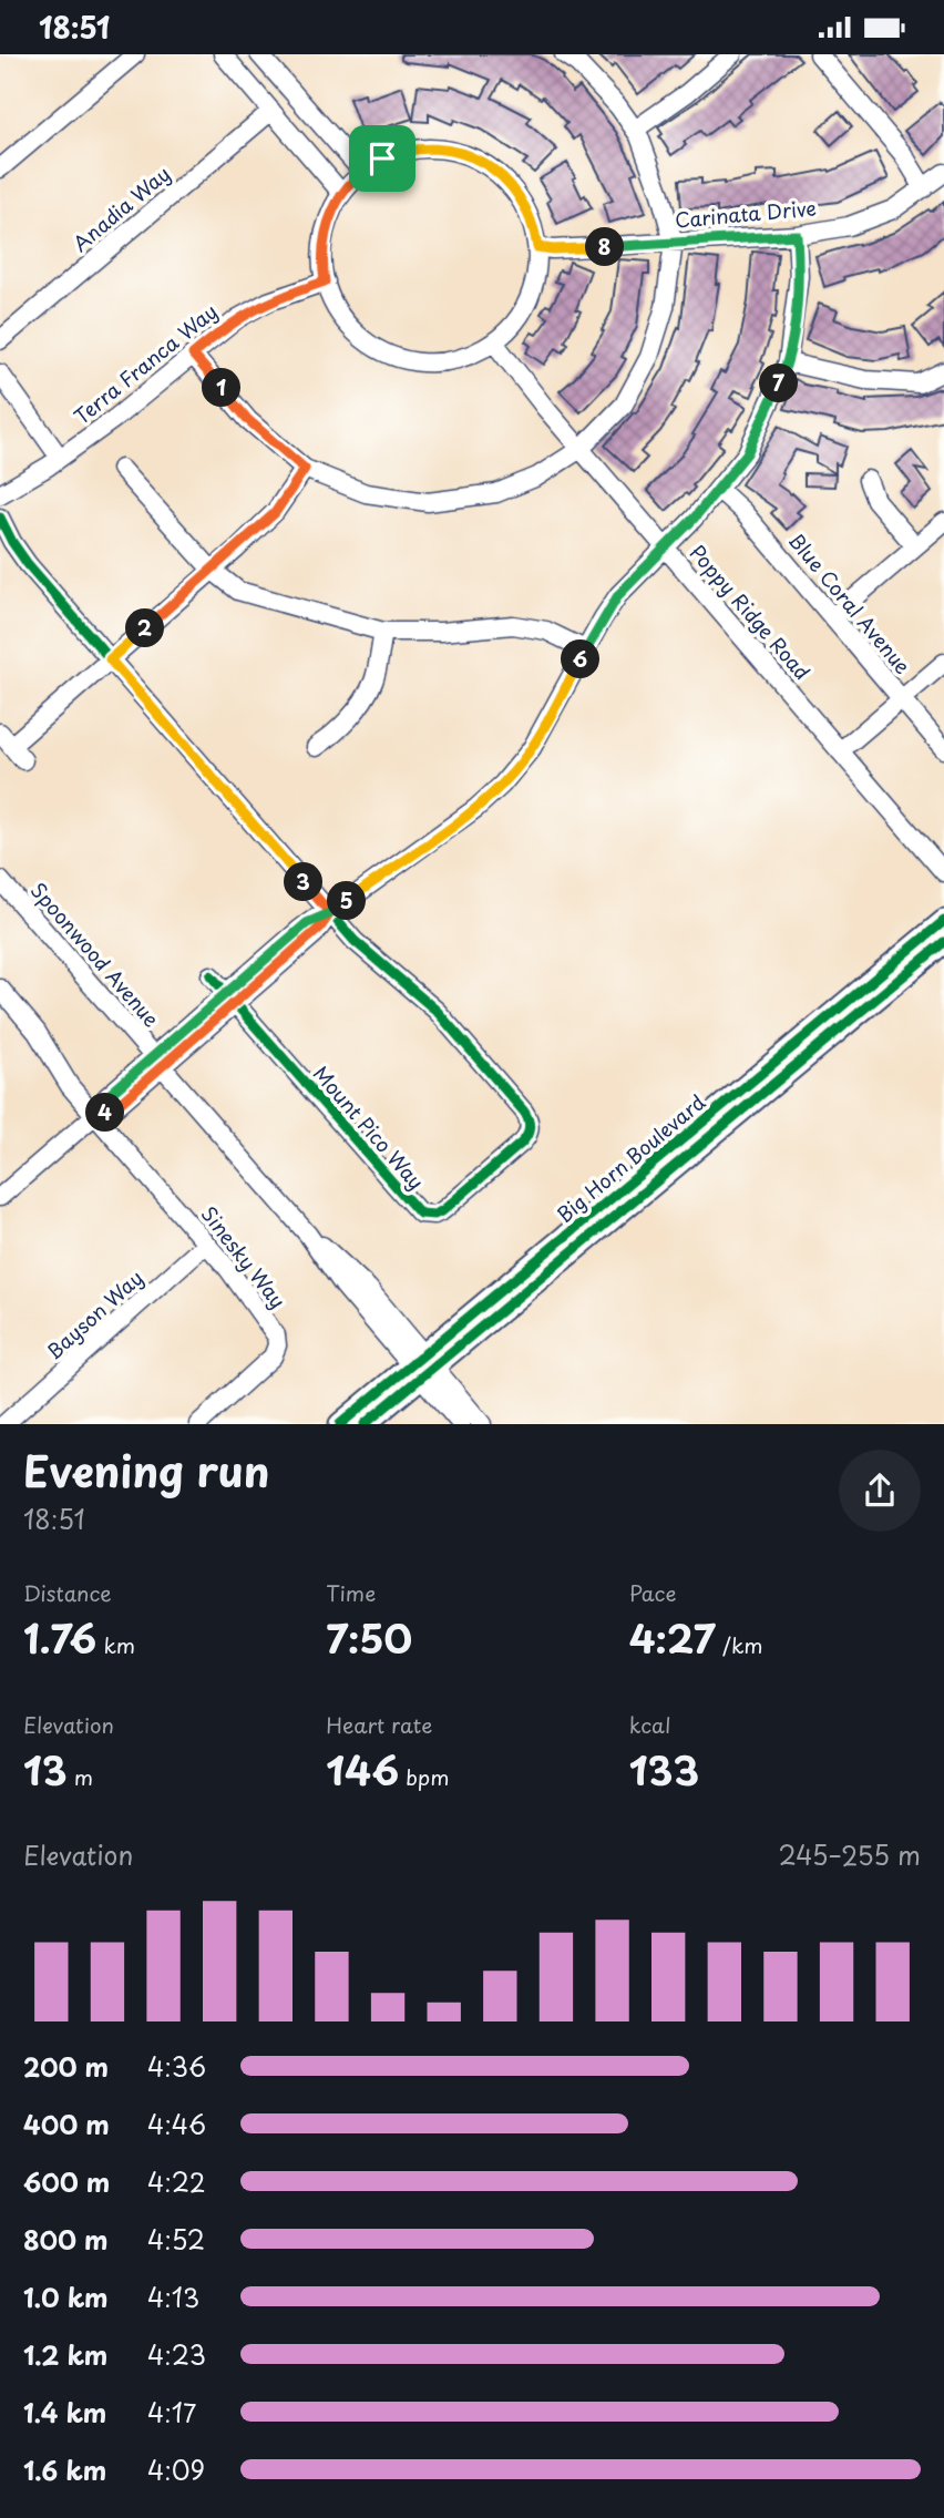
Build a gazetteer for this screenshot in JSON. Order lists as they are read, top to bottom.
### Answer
{
  "streets": {
    "main road": ["Big Horn Boulevard"],
    "street": [
      "Anadia Way",
      "Carinata Drive",
      "Terra Franca Way",
      "Blue Coral Avenue",
      "Poppy Ridge Road",
      "Spoonwood Avenue",
      "Mount Pico Way",
      "Sinesky Way",
      "Bayson Way"
    ]
  },
  "crossings": [
    ["Carinata Drive", "Terra Franca Way"],
    ["Carinata Drive", "Poppy Ridge Road"],
    ["Terra Franca Way", "Poppy Ridge Road"],
    ["Spoonwood Avenue", "Big Horn Boulevard"],
    ["Sinesky Way", "Bayson Way"]
  ],
  "page": {
    "status": "18:51",
    "pins": [
      "8",
      "7",
      "1",
      "2",
      "6",
      "3",
      "5",
      "4"
    ],
    "heading": ["Evening run", "18:51"],
    "stats": [
      ["Distance", "1.76 km"],
      ["Time", "7:50"],
      ["Pace", "4:27 /km"],
      ["Elevation", "13 m"],
      ["Heart rate", "146 bpm"],
      ["kcal", "133"]
    ],
    "chart": ["Elevation", "245–255 m"],
    "list": [
      {
        "name": "200 m",
        "note": "4:36"
      },
      {
        "name": "400 m",
        "note": "4:46"
      },
      {
        "name": "600 m",
        "note": "4:22"
      },
      {
        "name": "800 m",
        "note": "4:52"
      },
      {
        "name": "1.0 km",
        "note": "4:13"
      },
      {
        "name": "1.2 km",
        "note": "4:23"
      },
      {
        "name": "1.4 km",
        "note": "4:17"
      },
      {
        "name": "1.6 km",
        "note": "4:09"
      }
    ]
  }
}
